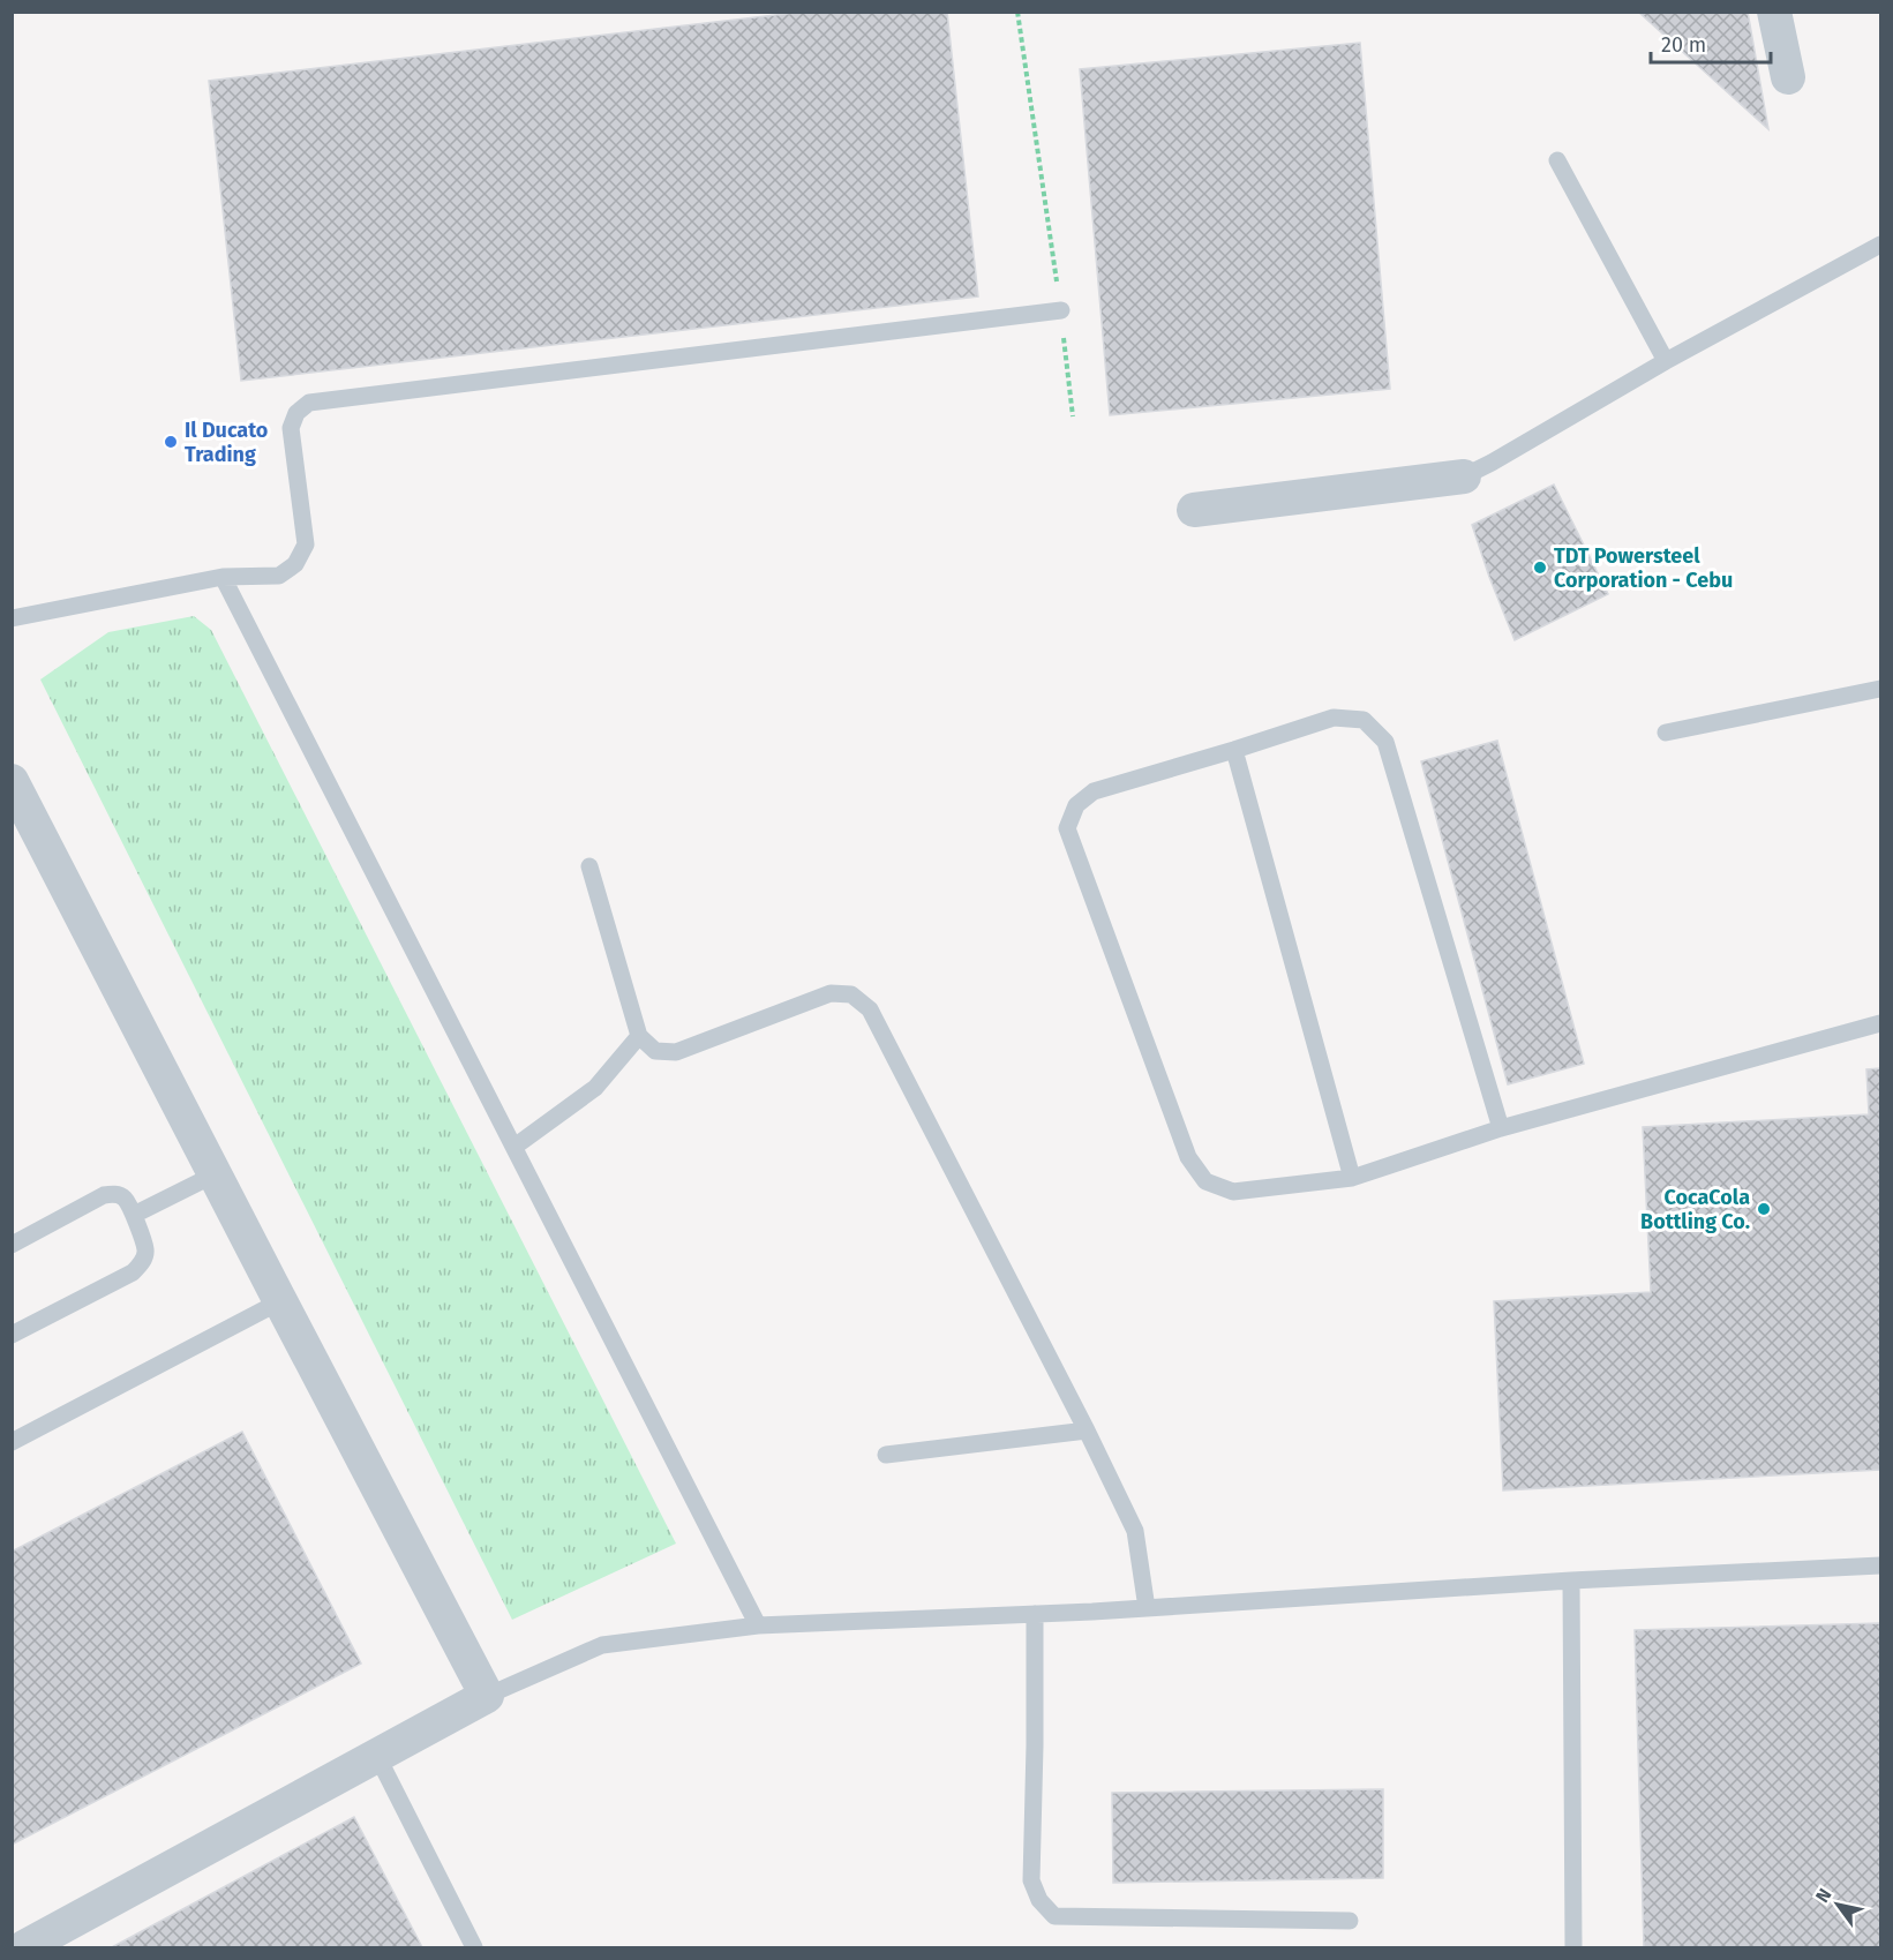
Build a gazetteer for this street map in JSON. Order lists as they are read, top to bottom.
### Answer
{
  "places": ["Il Ducato Trading", "TDT Powersteel Corporation - Cebu", "CocaCola Bottling Co."],
  "scale_bar": "20 m",
  "north": "top left"
}
